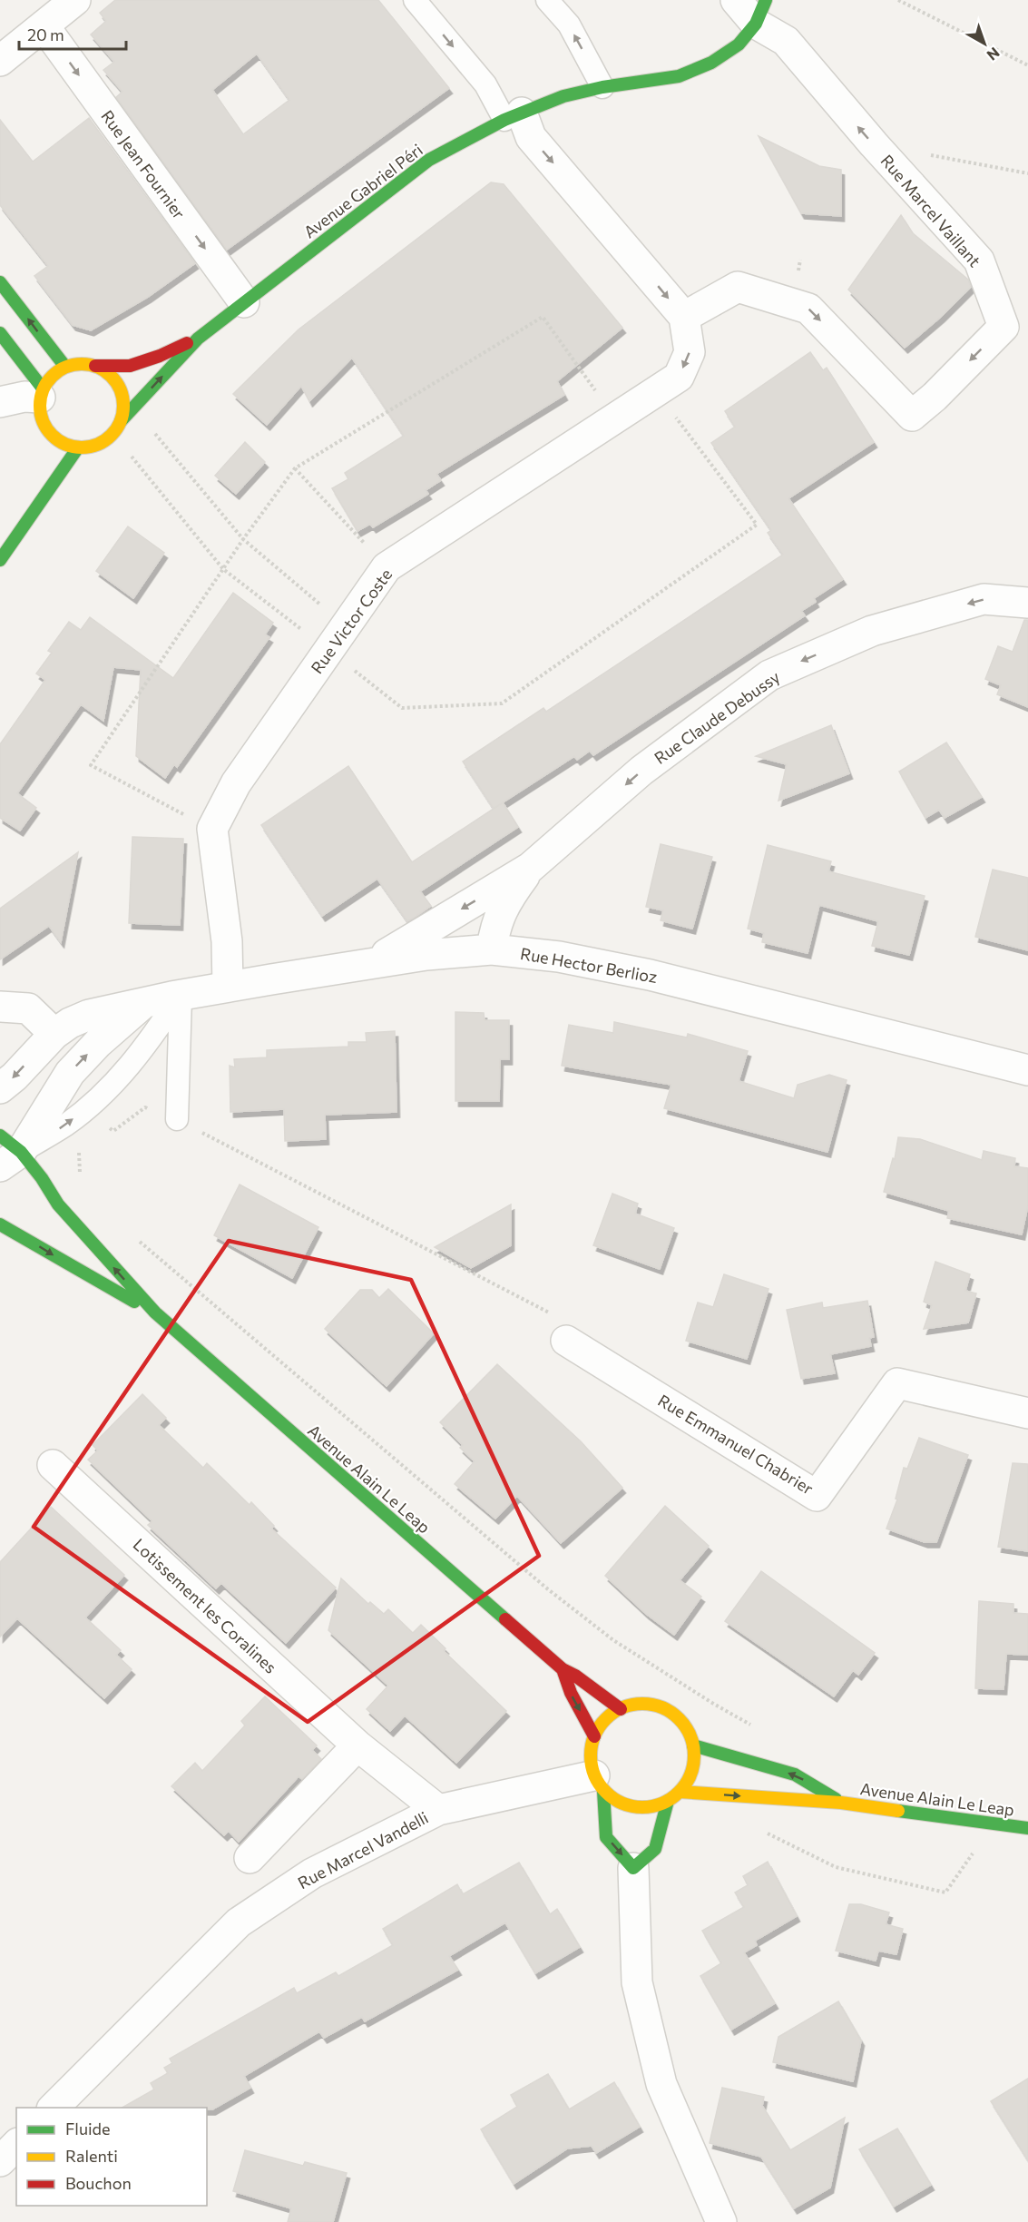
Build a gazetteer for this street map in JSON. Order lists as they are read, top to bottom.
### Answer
{
  "streets": {
    "street": [
      "Rue Jean Fournier",
      "Avenue Gabriel Péri",
      "Rue Marcel Vaillant",
      "Rue Victor Coste",
      "Rue Claude Debussy",
      "Rue Hector Berlioz",
      "Rue Emmanuel Chabrier",
      "Avenue Alain Le Leap",
      "Lotissement les Coralines",
      "Rue Marcel Vandelli"
    ]
  },
  "crossings": [
    ["Rue Jean Fournier", "Avenue Gabriel Péri"],
    ["Avenue Gabriel Péri", "Rue Marcel Vaillant"],
    ["Rue Marcel Vaillant", "Rue Victor Coste"],
    ["Rue Claude Debussy", "Rue Hector Berlioz"],
    ["Rue Hector Berlioz", "Avenue Alain Le Leap"],
    ["Avenue Alain Le Leap", "Rue Marcel Vandelli"],
    ["Lotissement les Coralines", "Rue Marcel Vandelli"]
  ],
  "one_way": ["Rue Claude Debussy"],
  "legend": ["Fluide", "Ralenti", "Bouchon"],
  "scale_bar": "20 m",
  "north": "bottom right"
}
